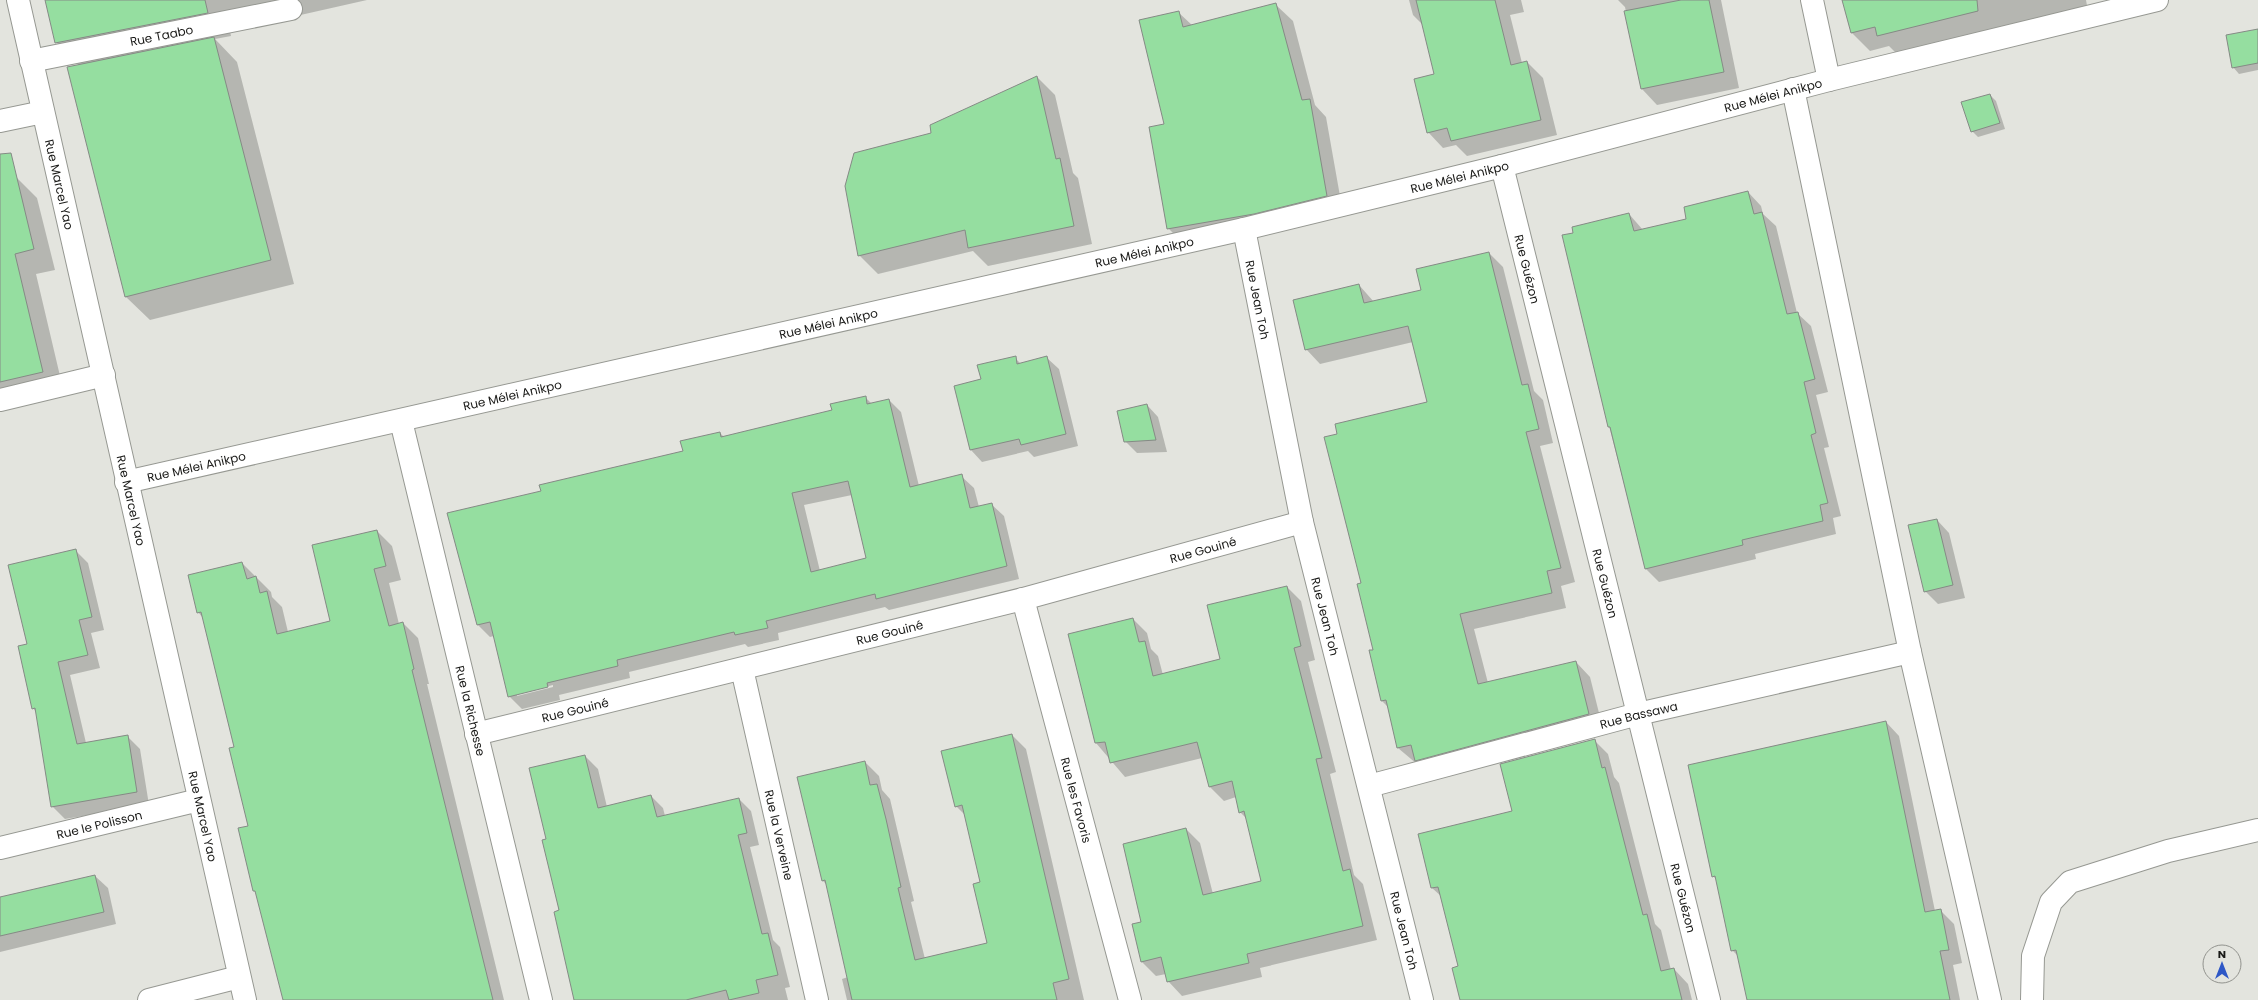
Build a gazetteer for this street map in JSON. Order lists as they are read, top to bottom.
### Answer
{
  "streets": {
    "street": [
      "Rue Taabo",
      "Rue Mélei Anikpo",
      "Rue Marcel Yao",
      "Rue Guézon",
      "Rue Jean Toh",
      "Rue Gouiné",
      "Rue la Richesse",
      "Rue Bassawa",
      "Rue les Favoris",
      "Rue le Polisson",
      "Rue la Verveine"
    ]
  },
  "crossings": [
    ["Rue Taabo", "Rue Marcel Yao"],
    ["Rue Mélei Anikpo", "Rue Marcel Yao"],
    ["Rue Mélei Anikpo", "Rue Guézon"],
    ["Rue Mélei Anikpo", "Rue Jean Toh"],
    ["Rue Mélei Anikpo", "Rue la Richesse"],
    ["Rue Marcel Yao", "Rue le Polisson"],
    ["Rue Guézon", "Rue Bassawa"],
    ["Rue Jean Toh", "Rue Gouiné"],
    ["Rue Jean Toh", "Rue Bassawa"],
    ["Rue Gouiné", "Rue la Richesse"],
    ["Rue Gouiné", "Rue les Favoris"],
    ["Rue Gouiné", "Rue la Verveine"]
  ],
  "north": "top"
}
